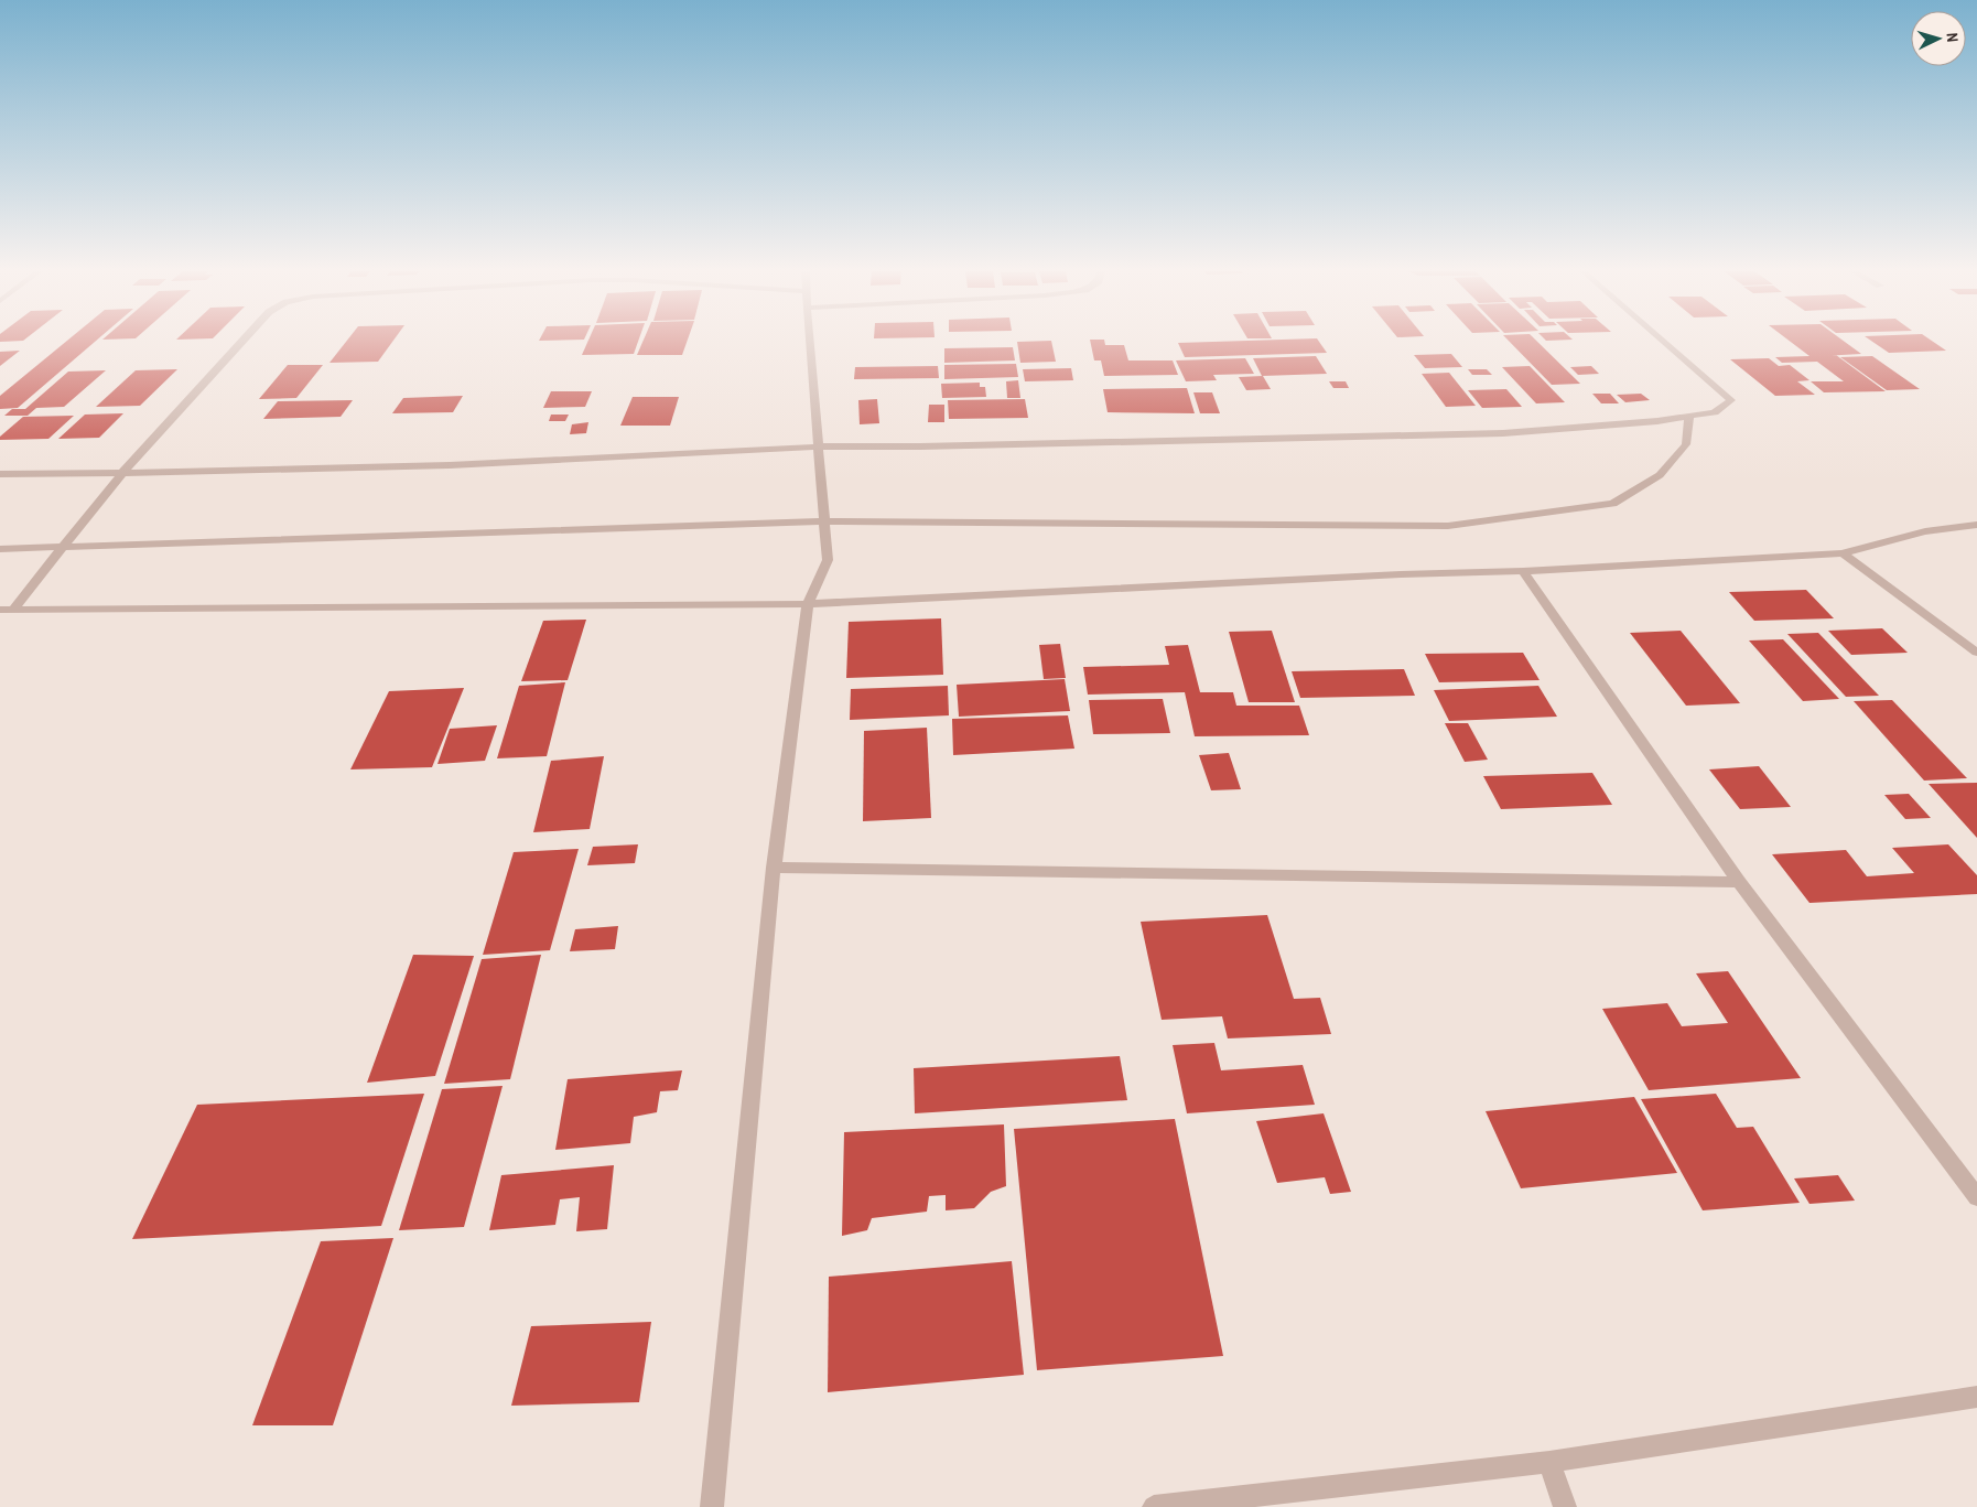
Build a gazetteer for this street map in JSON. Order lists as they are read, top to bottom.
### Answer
{
  "north": "right"
}
